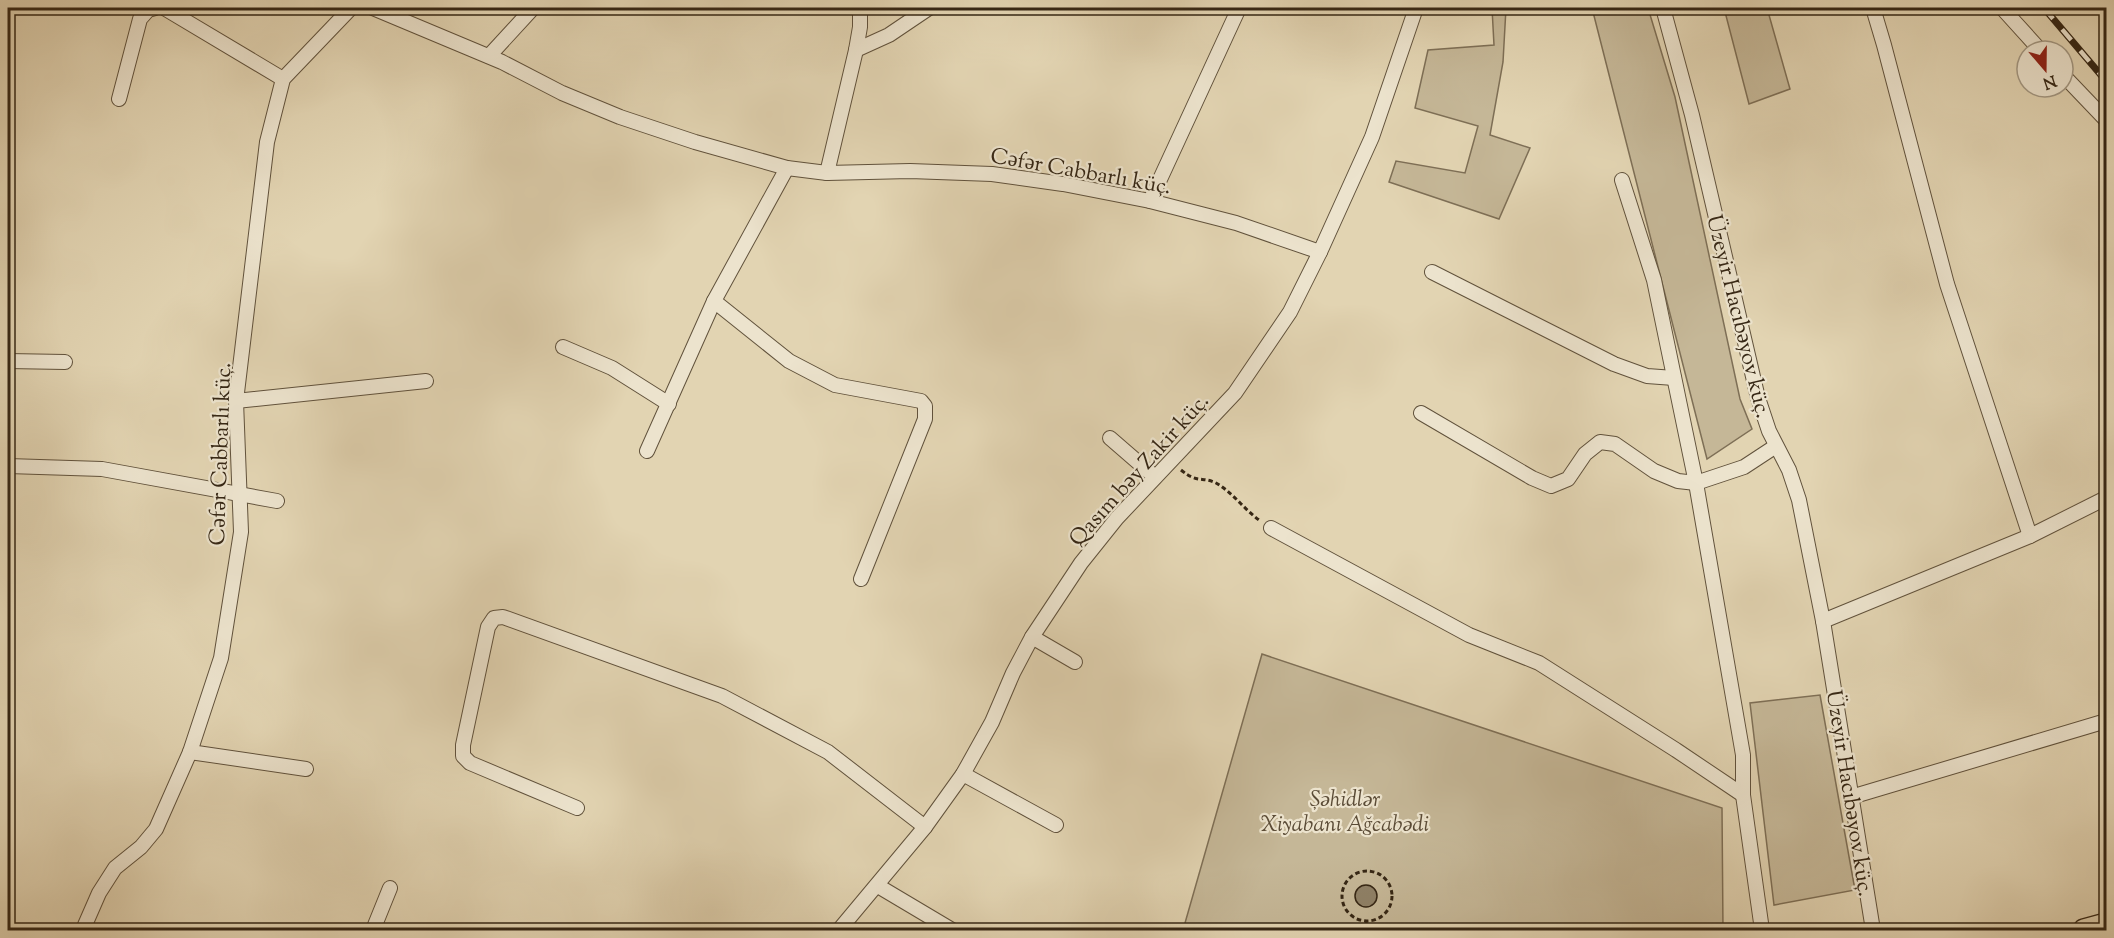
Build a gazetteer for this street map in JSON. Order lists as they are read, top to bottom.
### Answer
{
  "streets": {
    "street": ["Cəfər Cabbarlı küç.", "Üzeyir Hacıbəyov küç.", "Qasım bəy Zakir küç."]
  },
  "crossings": [
    ["Cəfər Cabbarlı küç.", "Qasım bəy Zakir küç."]
  ],
  "parks": ["Şəhidlər Xiyabanı Ağcabədi"],
  "north": "bottom"
}
